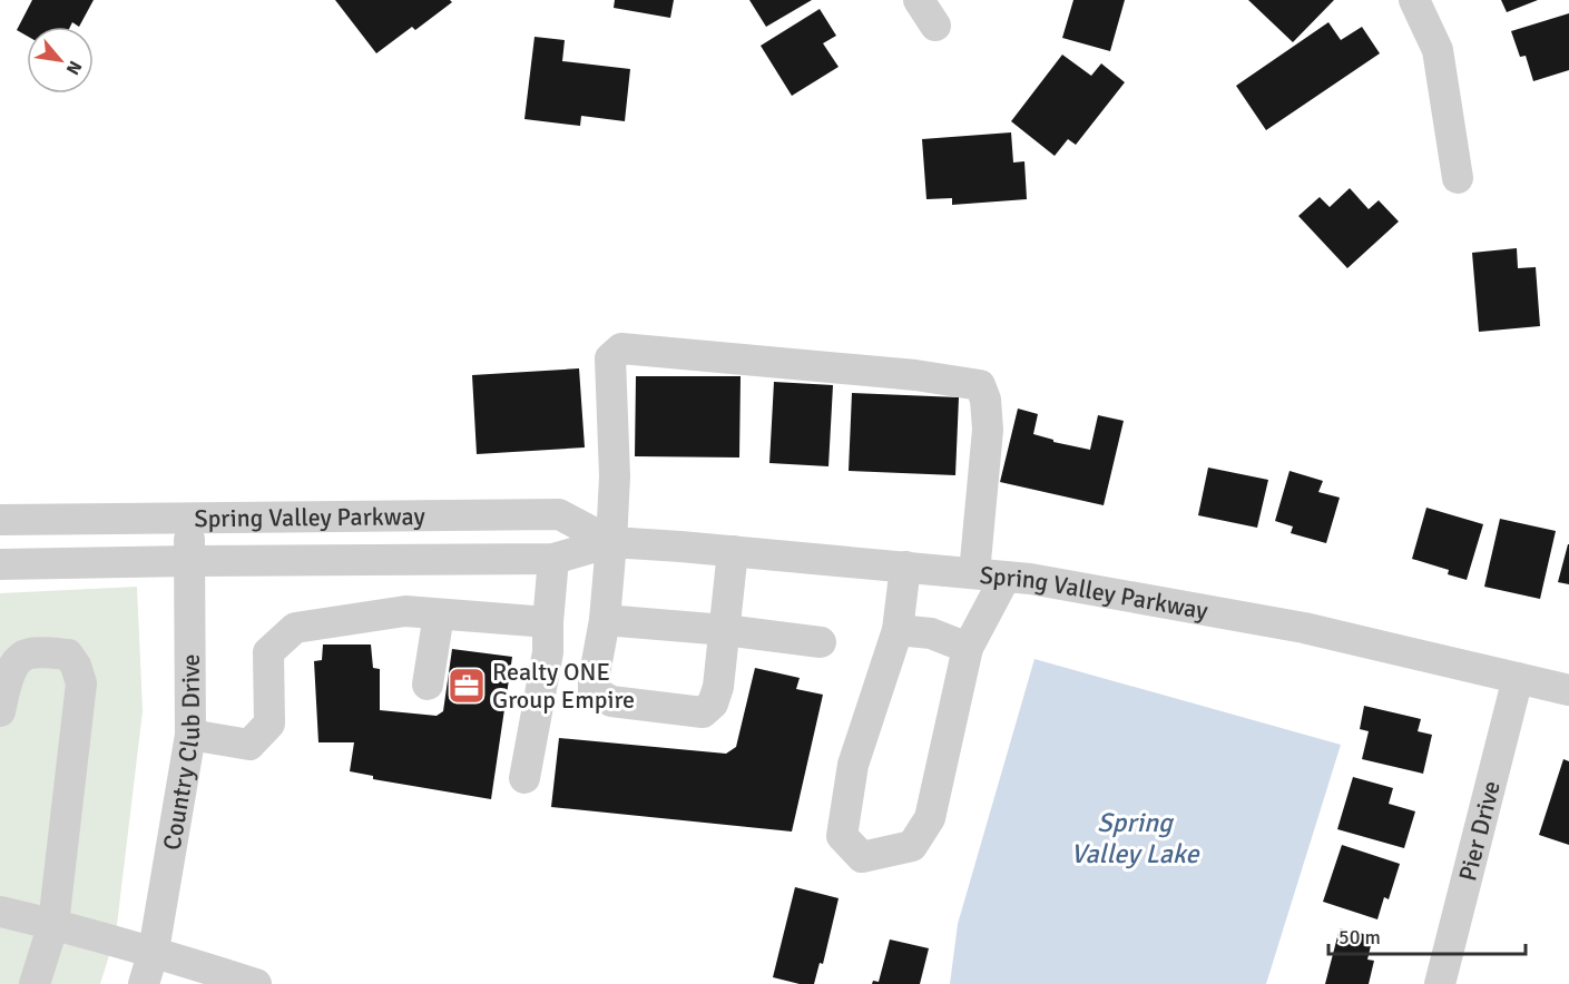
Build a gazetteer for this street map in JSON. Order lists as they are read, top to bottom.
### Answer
{
  "streets": {
    "street": ["Spring Valley Parkway", "Country Club Drive", "Pier Drive"]
  },
  "crossings": [
    ["Spring Valley Parkway", "Country Club Drive"],
    ["Spring Valley Parkway", "Pier Drive"]
  ],
  "water": ["Spring Valley Lake"],
  "places": {
    "office": ["Realty ONE Group Empire"]
  },
  "scale_bar": "50 m",
  "north": "bottom right"
}
